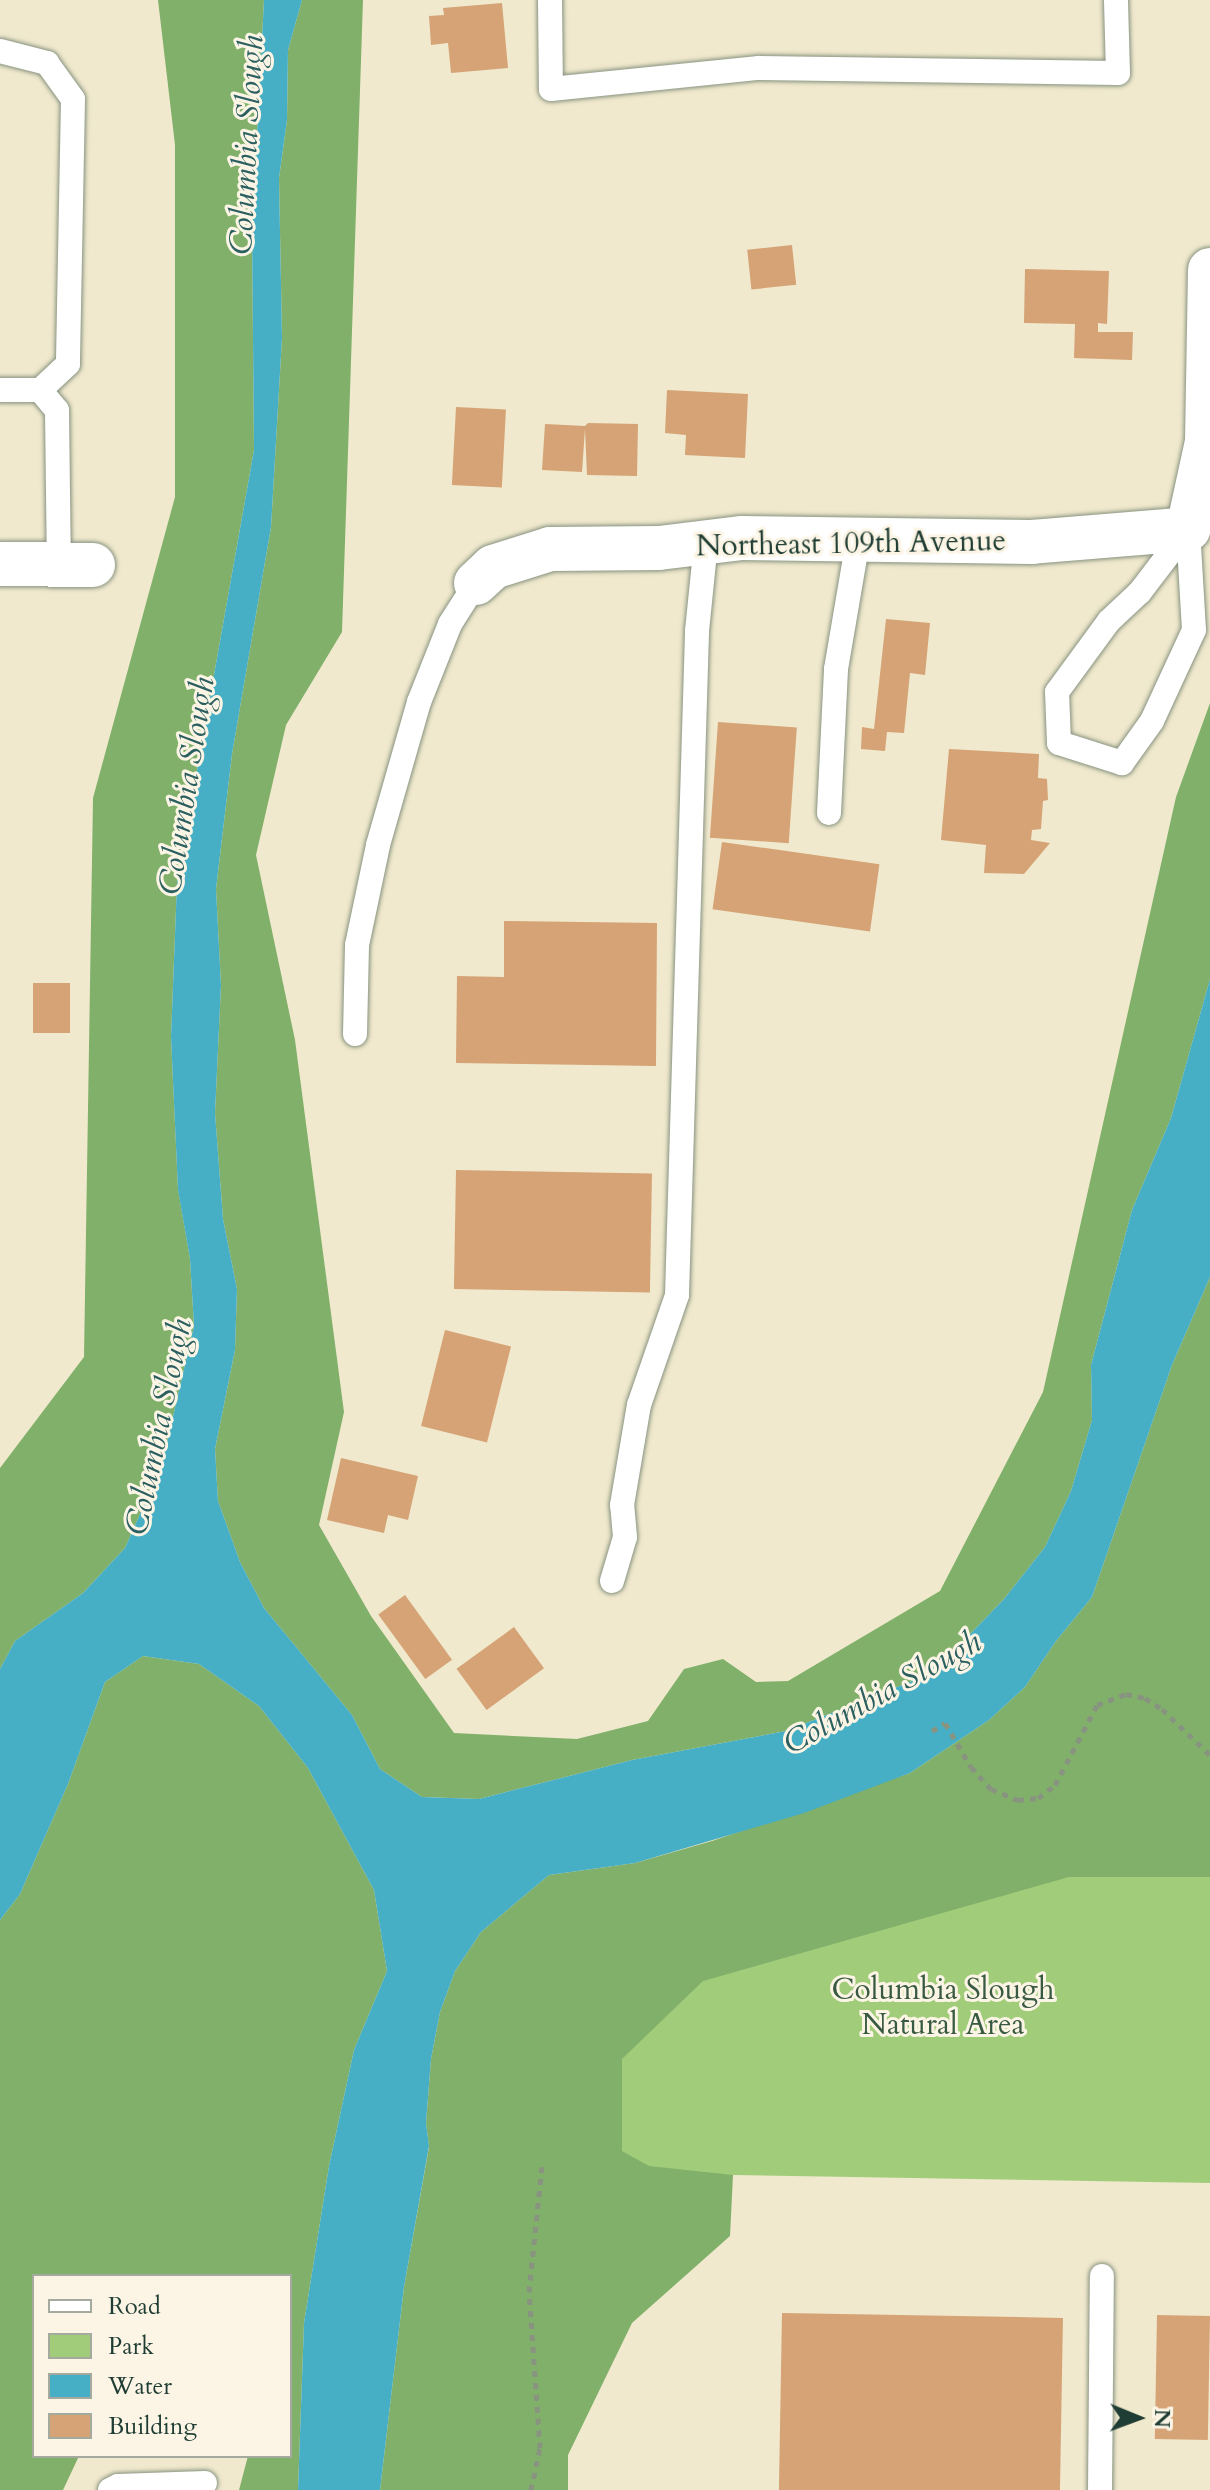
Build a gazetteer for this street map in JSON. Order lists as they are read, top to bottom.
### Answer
{
  "streets": {
    "street": ["Northeast 109th Avenue"]
  },
  "water": ["Columbia Slough"],
  "parks": ["Columbia Slough Natural Area"],
  "legend": [
    "Road",
    "Park",
    "Water",
    "Building"
  ],
  "north": "right"
}
